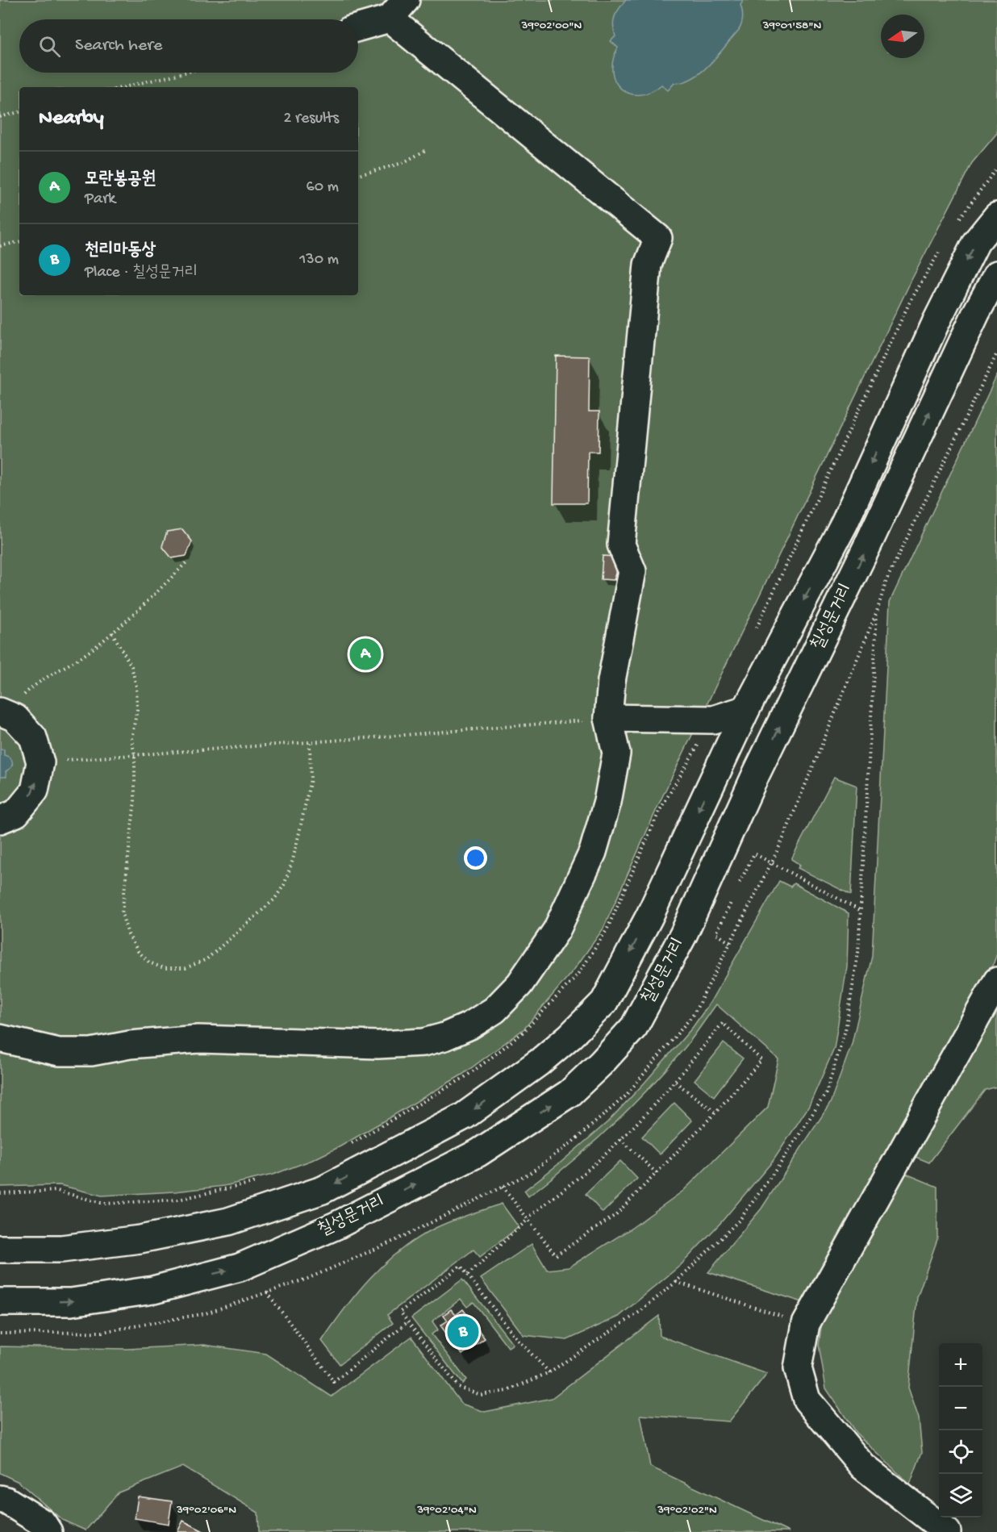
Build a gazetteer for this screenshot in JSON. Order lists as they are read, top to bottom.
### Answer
{
  "streets": {
    "main road": ["칠성문거리"]
  },
  "north": "left",
  "page": {
    "search": "Search here",
    "heading": ["Nearby", "2 results"],
    "list": [
      {
        "mark": "A",
        "name": "모란봉공원",
        "note": "Park",
        "value": "60 m"
      },
      {
        "mark": "B",
        "name": "천리마동상",
        "note": "Place · 칠성문거리",
        "value": "130 m"
      }
    ],
    "pins": ["A", "B"],
    "map_buttons": ["+", "−"]
  },
  "coordinates": [
    "39°02'00\"N",
    "39°01'58\"N",
    "39°02'06\"N",
    "39°02'04\"N",
    "39°02'02\"N"
  ]
}
